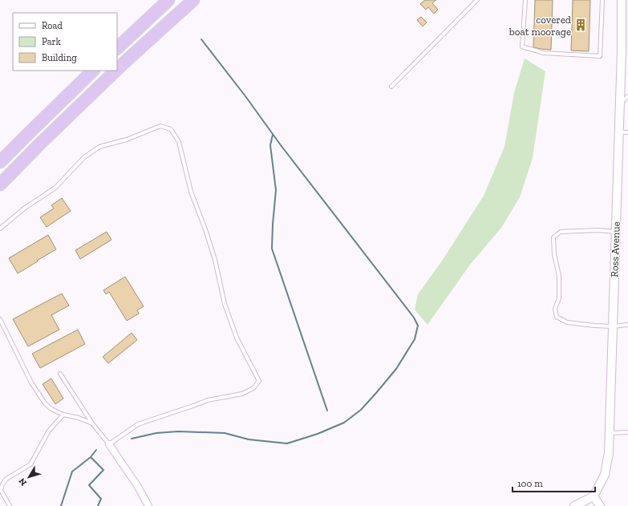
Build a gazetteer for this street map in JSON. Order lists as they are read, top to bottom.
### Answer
{
  "streets": {
    "street": ["Ross Avenue"]
  },
  "places": {
    "building": ["covered boat moorage"]
  },
  "legend": ["Road", "Park", "Building"],
  "scale_bar": "100 m",
  "north": "bottom left"
}
